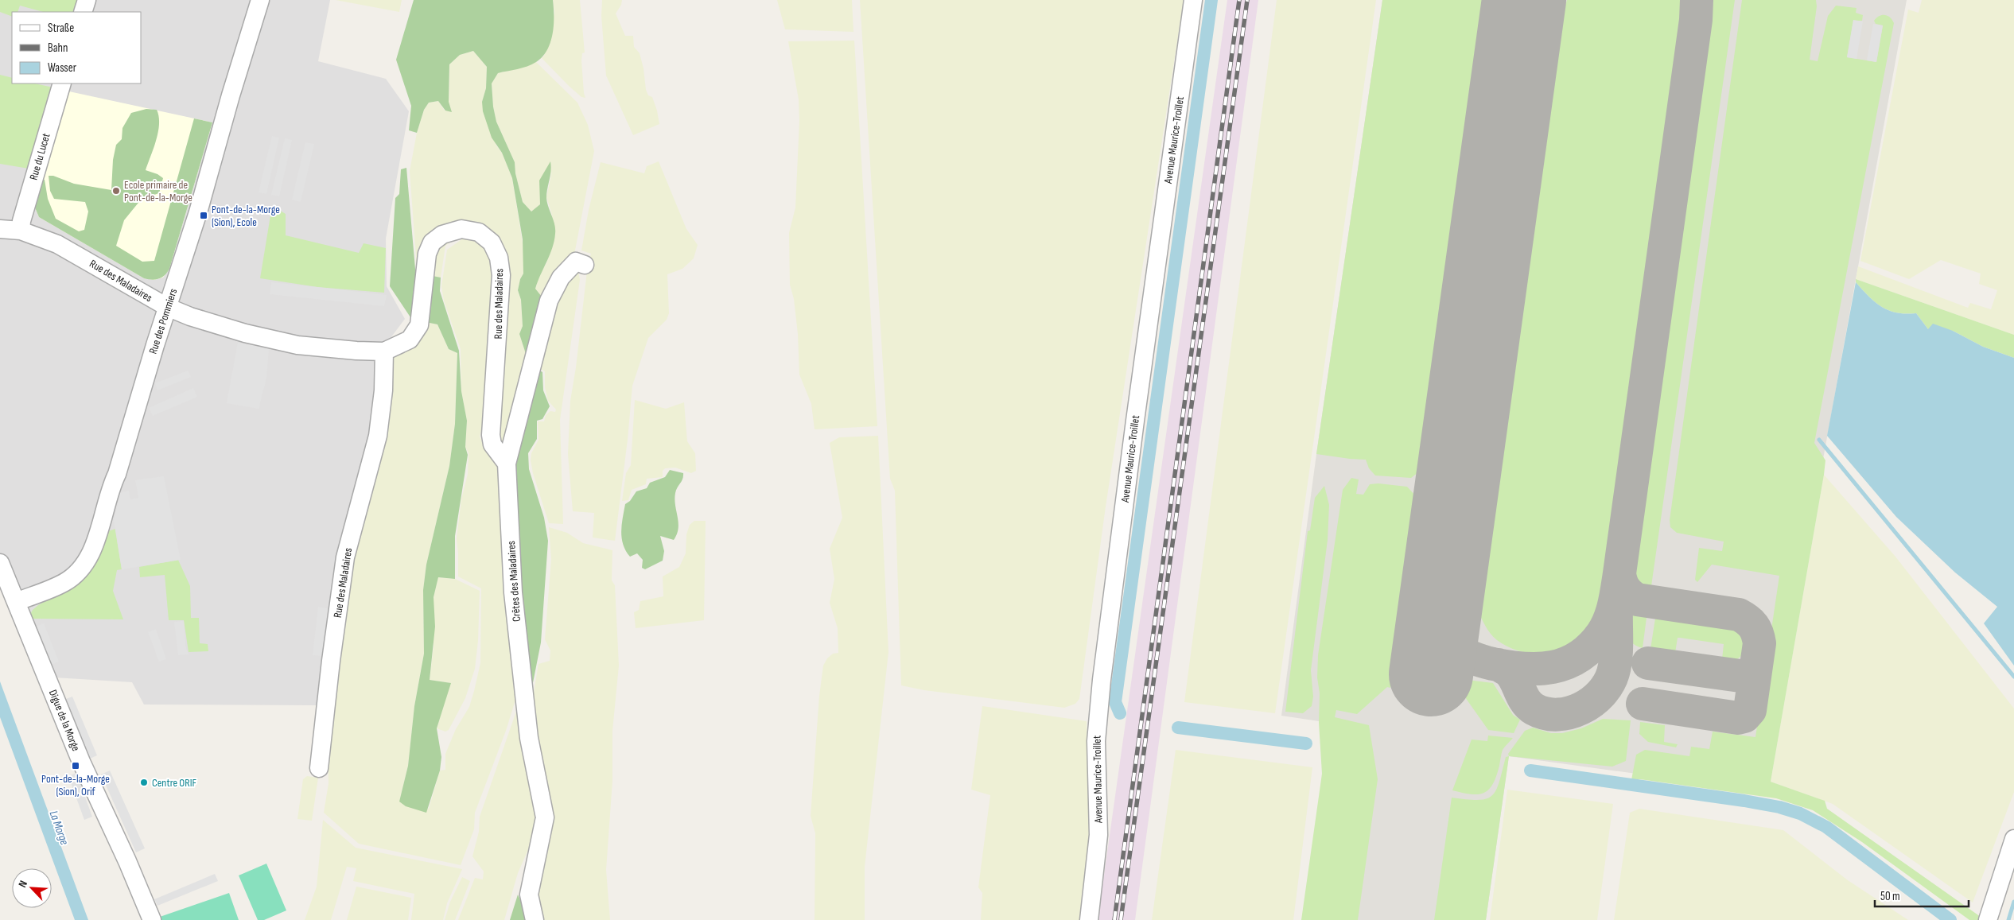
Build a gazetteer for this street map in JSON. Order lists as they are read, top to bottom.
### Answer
{
  "streets": {
    "street": [
      "Avenue Maurice-Troillet",
      "Rue du Lucet",
      "Rue des Maladaires",
      "Rue des Pommiers",
      "Crêtes des Maladaires",
      "Digue de la Morge"
    ]
  },
  "crossings": [
    ["Rue du Lucet", "Rue des Maladaires"],
    ["Rue des Maladaires", "Rue des Pommiers"],
    ["Rue des Maladaires", "Crêtes des Maladaires"],
    ["Rue des Pommiers", "Digue de la Morge"]
  ],
  "water": ["La Morge"],
  "places": {
    "other": ["Ecole primaire de Pont-de-la-Morge", "Centre ORIF"],
    "transit": ["Pont-de-la-Morge (Sion), Ecole", "Pont-de-la-Morge (Sion), Orif"]
  },
  "legend": ["Straße", "Bahn", "Wasser"],
  "scale_bar": "50 m",
  "north": "top left"
}
